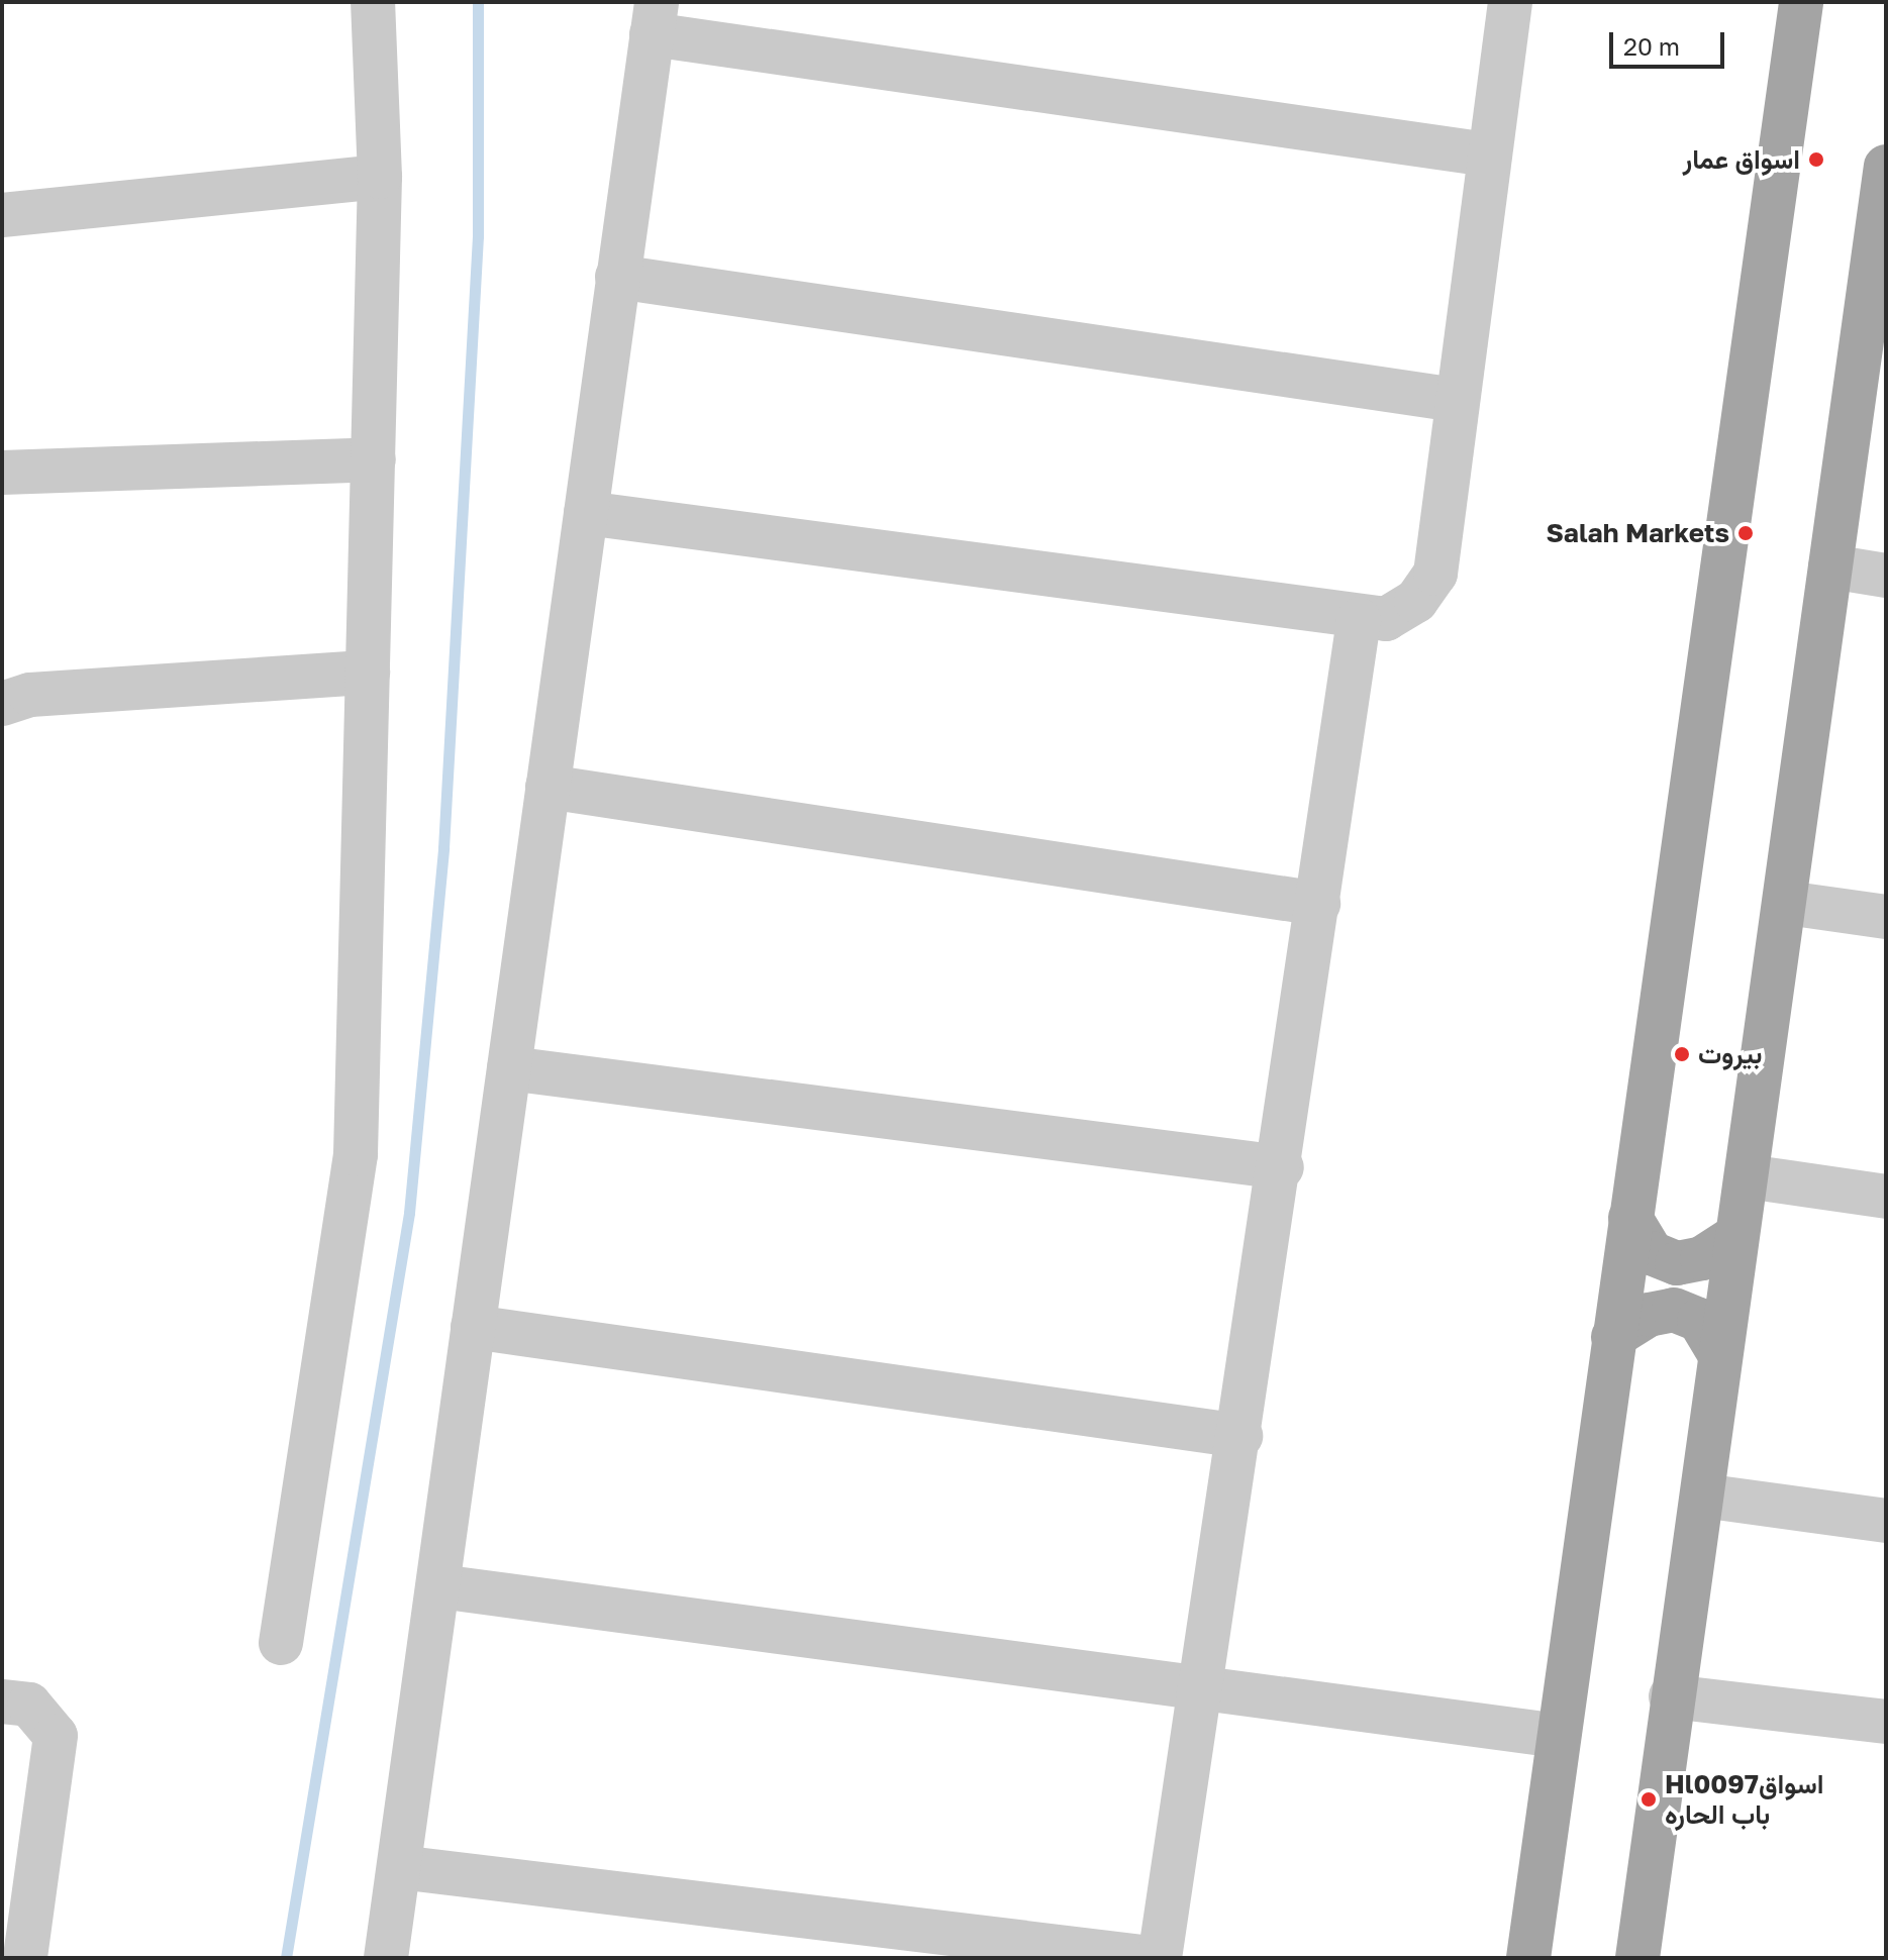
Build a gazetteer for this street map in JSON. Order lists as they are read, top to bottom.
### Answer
{
  "places": [
    "اسواق عمار",
    "Salah Markets",
    "بيروت",
    "Hl0097اسواق باب الحاره"
  ],
  "scale_bar": "20 m"
}
